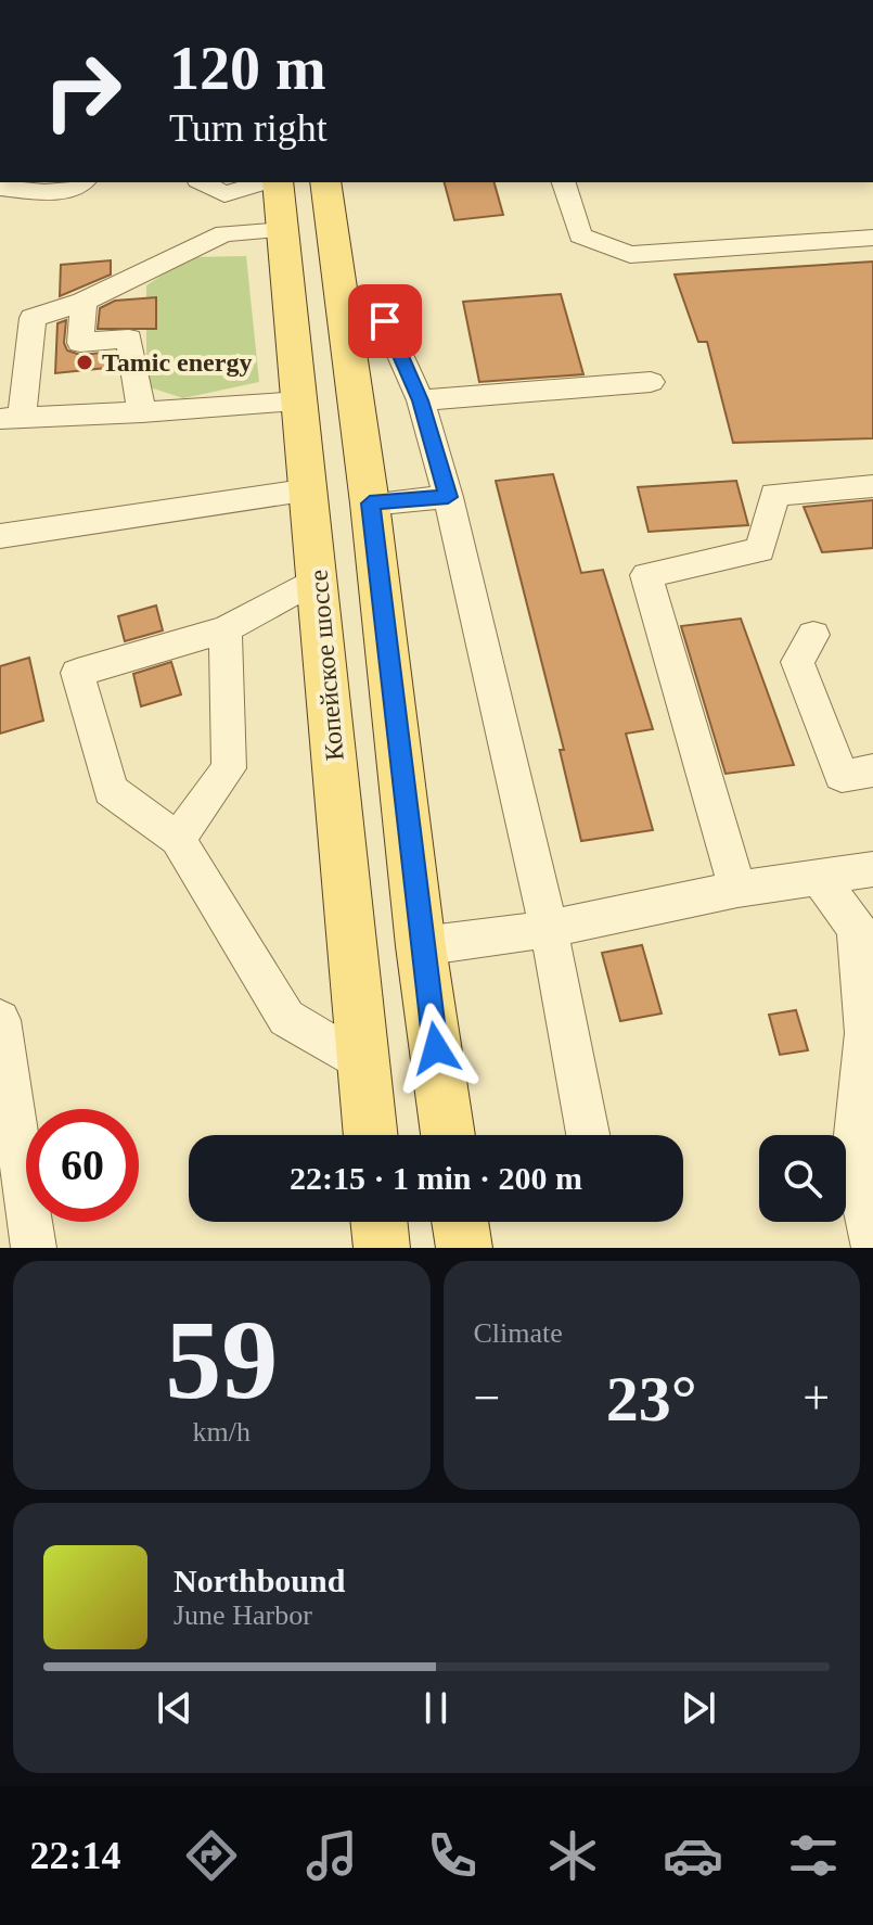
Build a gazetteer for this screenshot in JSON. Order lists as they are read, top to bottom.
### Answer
{
  "streets": {
    "main road": ["Копейское шоссе"]
  },
  "places": ["Tamic energy"],
  "page": {
    "turn": ["120 m", "Turn right"],
    "limit": "60",
    "trip": "22:15 · 1 min · 200 m",
    "tile": [
      ["59", "km/h"],
      "Climate"
    ],
    "heat": ["−", "23°", "+"],
    "song": ["Northbound", "June Harbor"],
    "tabs": "22:14"
  }
}
